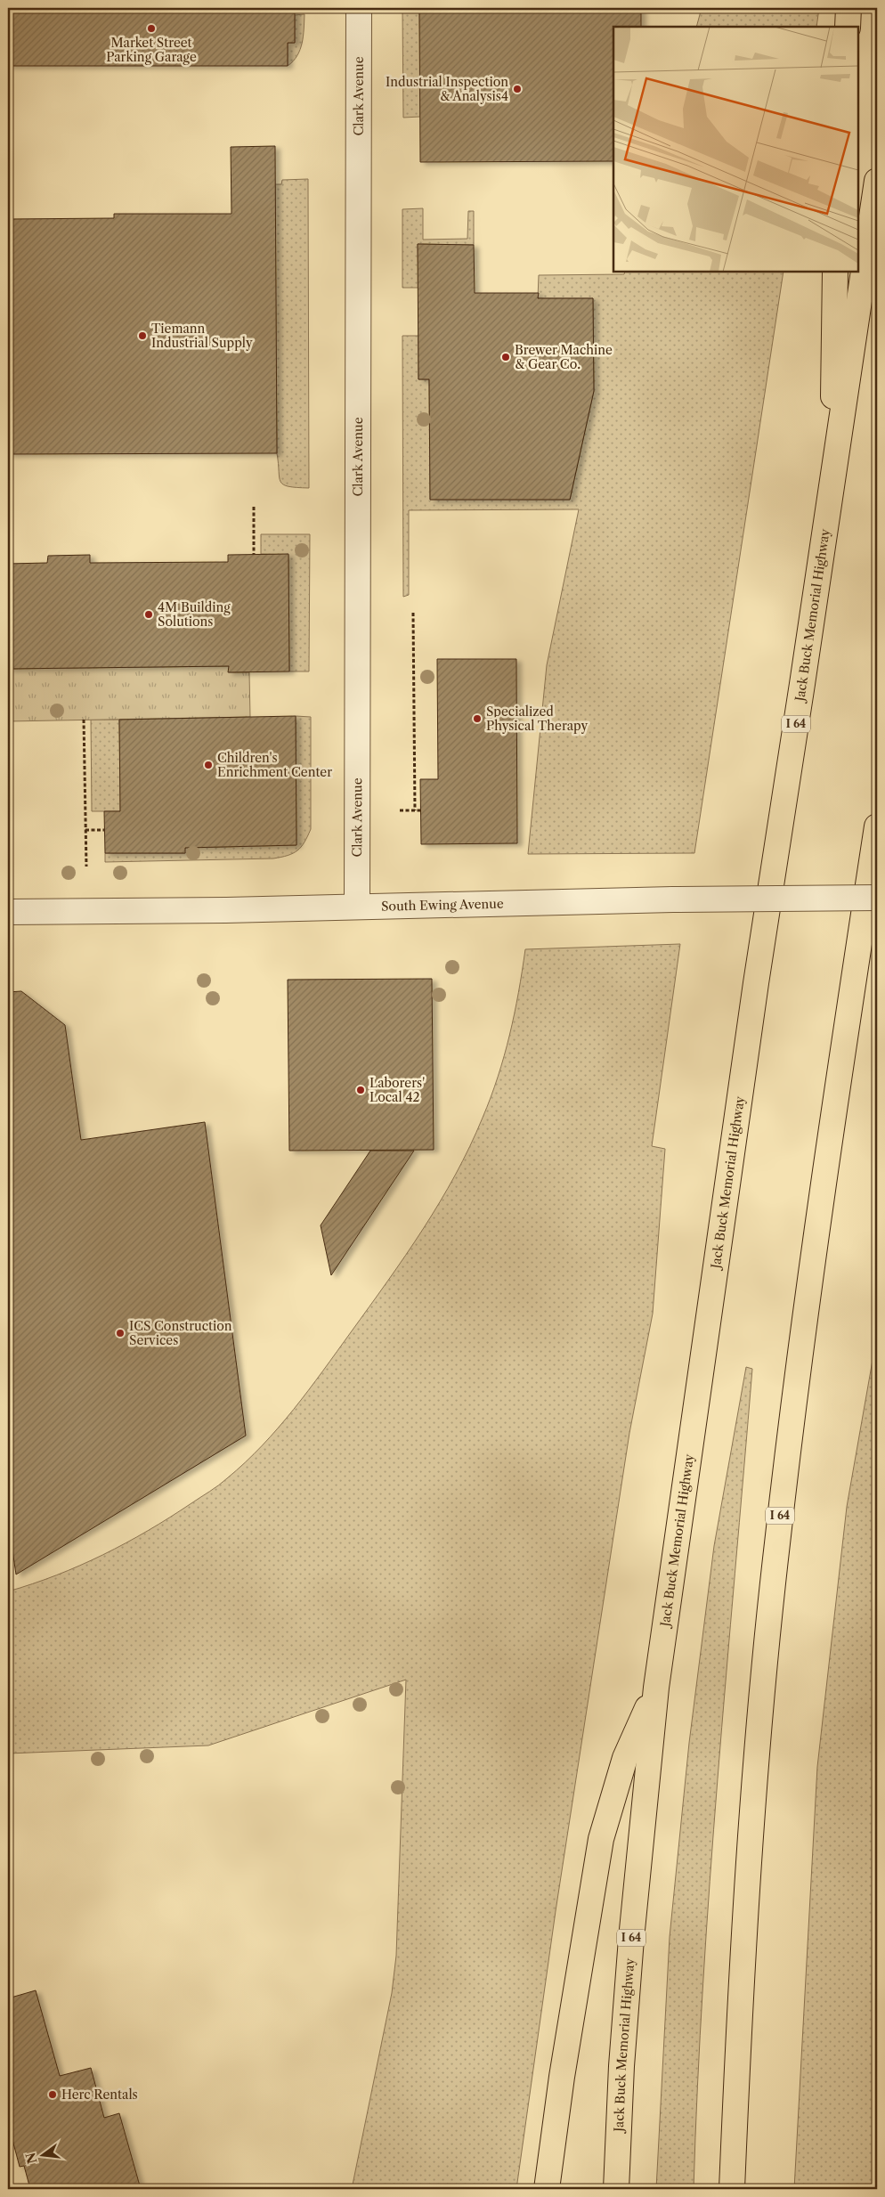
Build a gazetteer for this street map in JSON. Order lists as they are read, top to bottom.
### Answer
{
  "streets": {
    "highway": ["Jack Buck Memorial Highway", "I 64"],
    "street": ["Clark Avenue", "South Ewing Avenue"]
  },
  "crossings": [
    ["Clark Avenue", "South Ewing Avenue"]
  ],
  "places": [
    "Market Street Parking Garage",
    "Industrial Inspection & Analysis4",
    "Tiemann Industrial Supply",
    "Brewer Machine & Gear Co.",
    "4M Building Solutions",
    "Specialized Physical Therapy",
    "Children's Enrichment Center",
    "Laborers' Local 42",
    "ICS Construction Services",
    "Herc Rentals"
  ],
  "north": "left"
}
